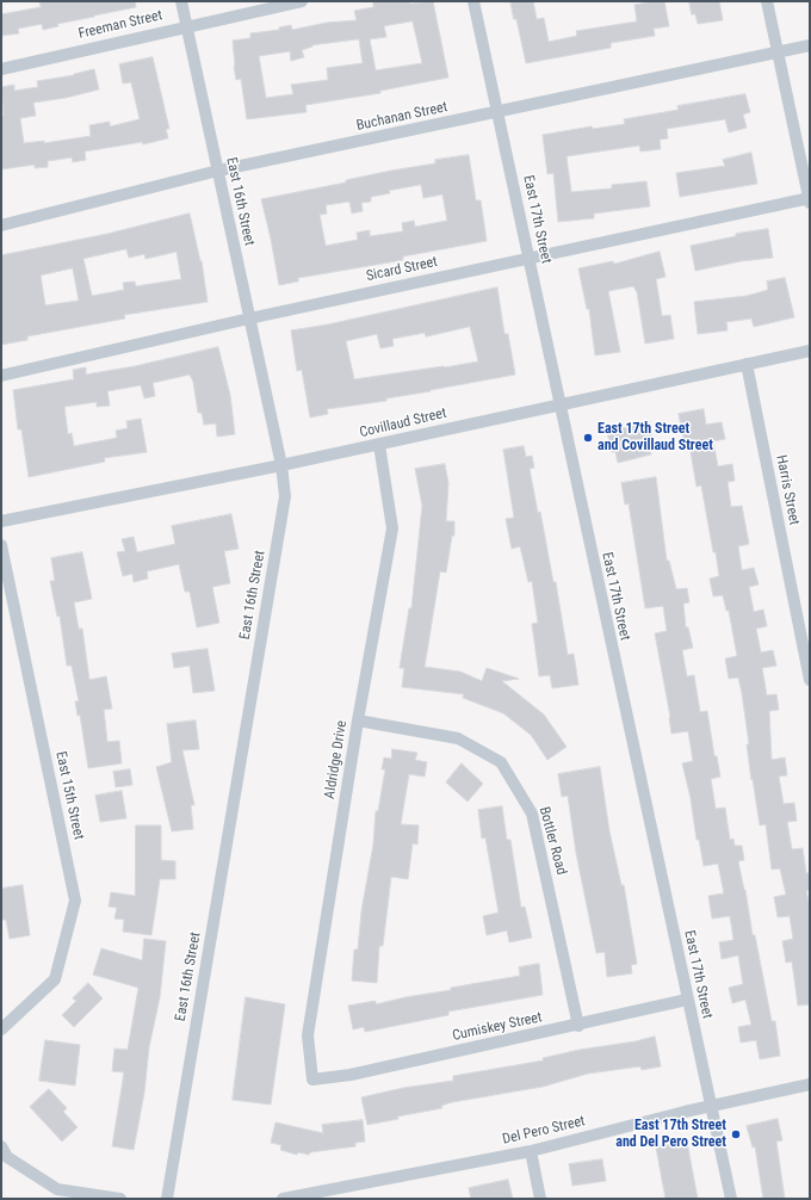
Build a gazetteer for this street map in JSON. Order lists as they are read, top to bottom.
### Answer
{
  "streets": {
    "street": [
      "Freeman Street",
      "Buchanan Street",
      "East 16th Street",
      "East 17th Street",
      "Sicard Street",
      "Covillaud Street",
      "Harris Street",
      "Aldridge Drive",
      "East 15th Street",
      "Bottler Road",
      "Cumiskey Street",
      "Del Pero Street"
    ]
  },
  "crossings": [
    ["Freeman Street", "East 16th Street"],
    ["Buchanan Street", "East 16th Street"],
    ["Buchanan Street", "East 17th Street"],
    ["East 16th Street", "Sicard Street"],
    ["East 16th Street", "Covillaud Street"],
    ["East 17th Street", "Sicard Street"],
    ["East 17th Street", "Covillaud Street"],
    ["East 17th Street", "Cumiskey Street"],
    ["East 17th Street", "Del Pero Street"],
    ["Covillaud Street", "Harris Street"],
    ["Covillaud Street", "Aldridge Drive"],
    ["Aldridge Drive", "Bottler Road"],
    ["Aldridge Drive", "Cumiskey Street"],
    ["Bottler Road", "Cumiskey Street"]
  ],
  "places": ["East 17th Street and Covillaud Street", "East 17th Street and Del Pero Street"]
}
